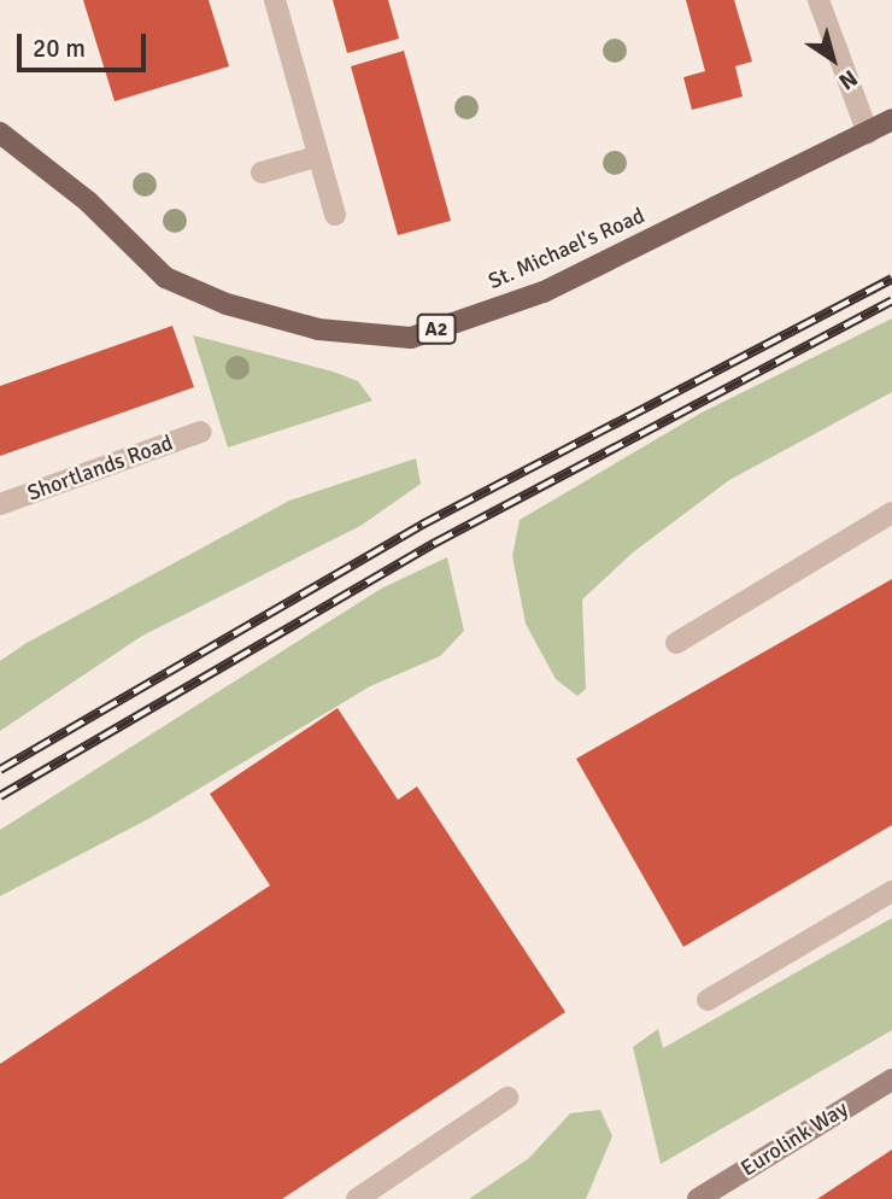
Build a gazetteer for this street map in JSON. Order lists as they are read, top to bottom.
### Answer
{
  "streets": {
    "main road": ["St. Michael's Road", "A2", "Eurolink Way"],
    "street": ["Shortlands Road"]
  },
  "scale_bar": "20 m",
  "north": "bottom right"
}
